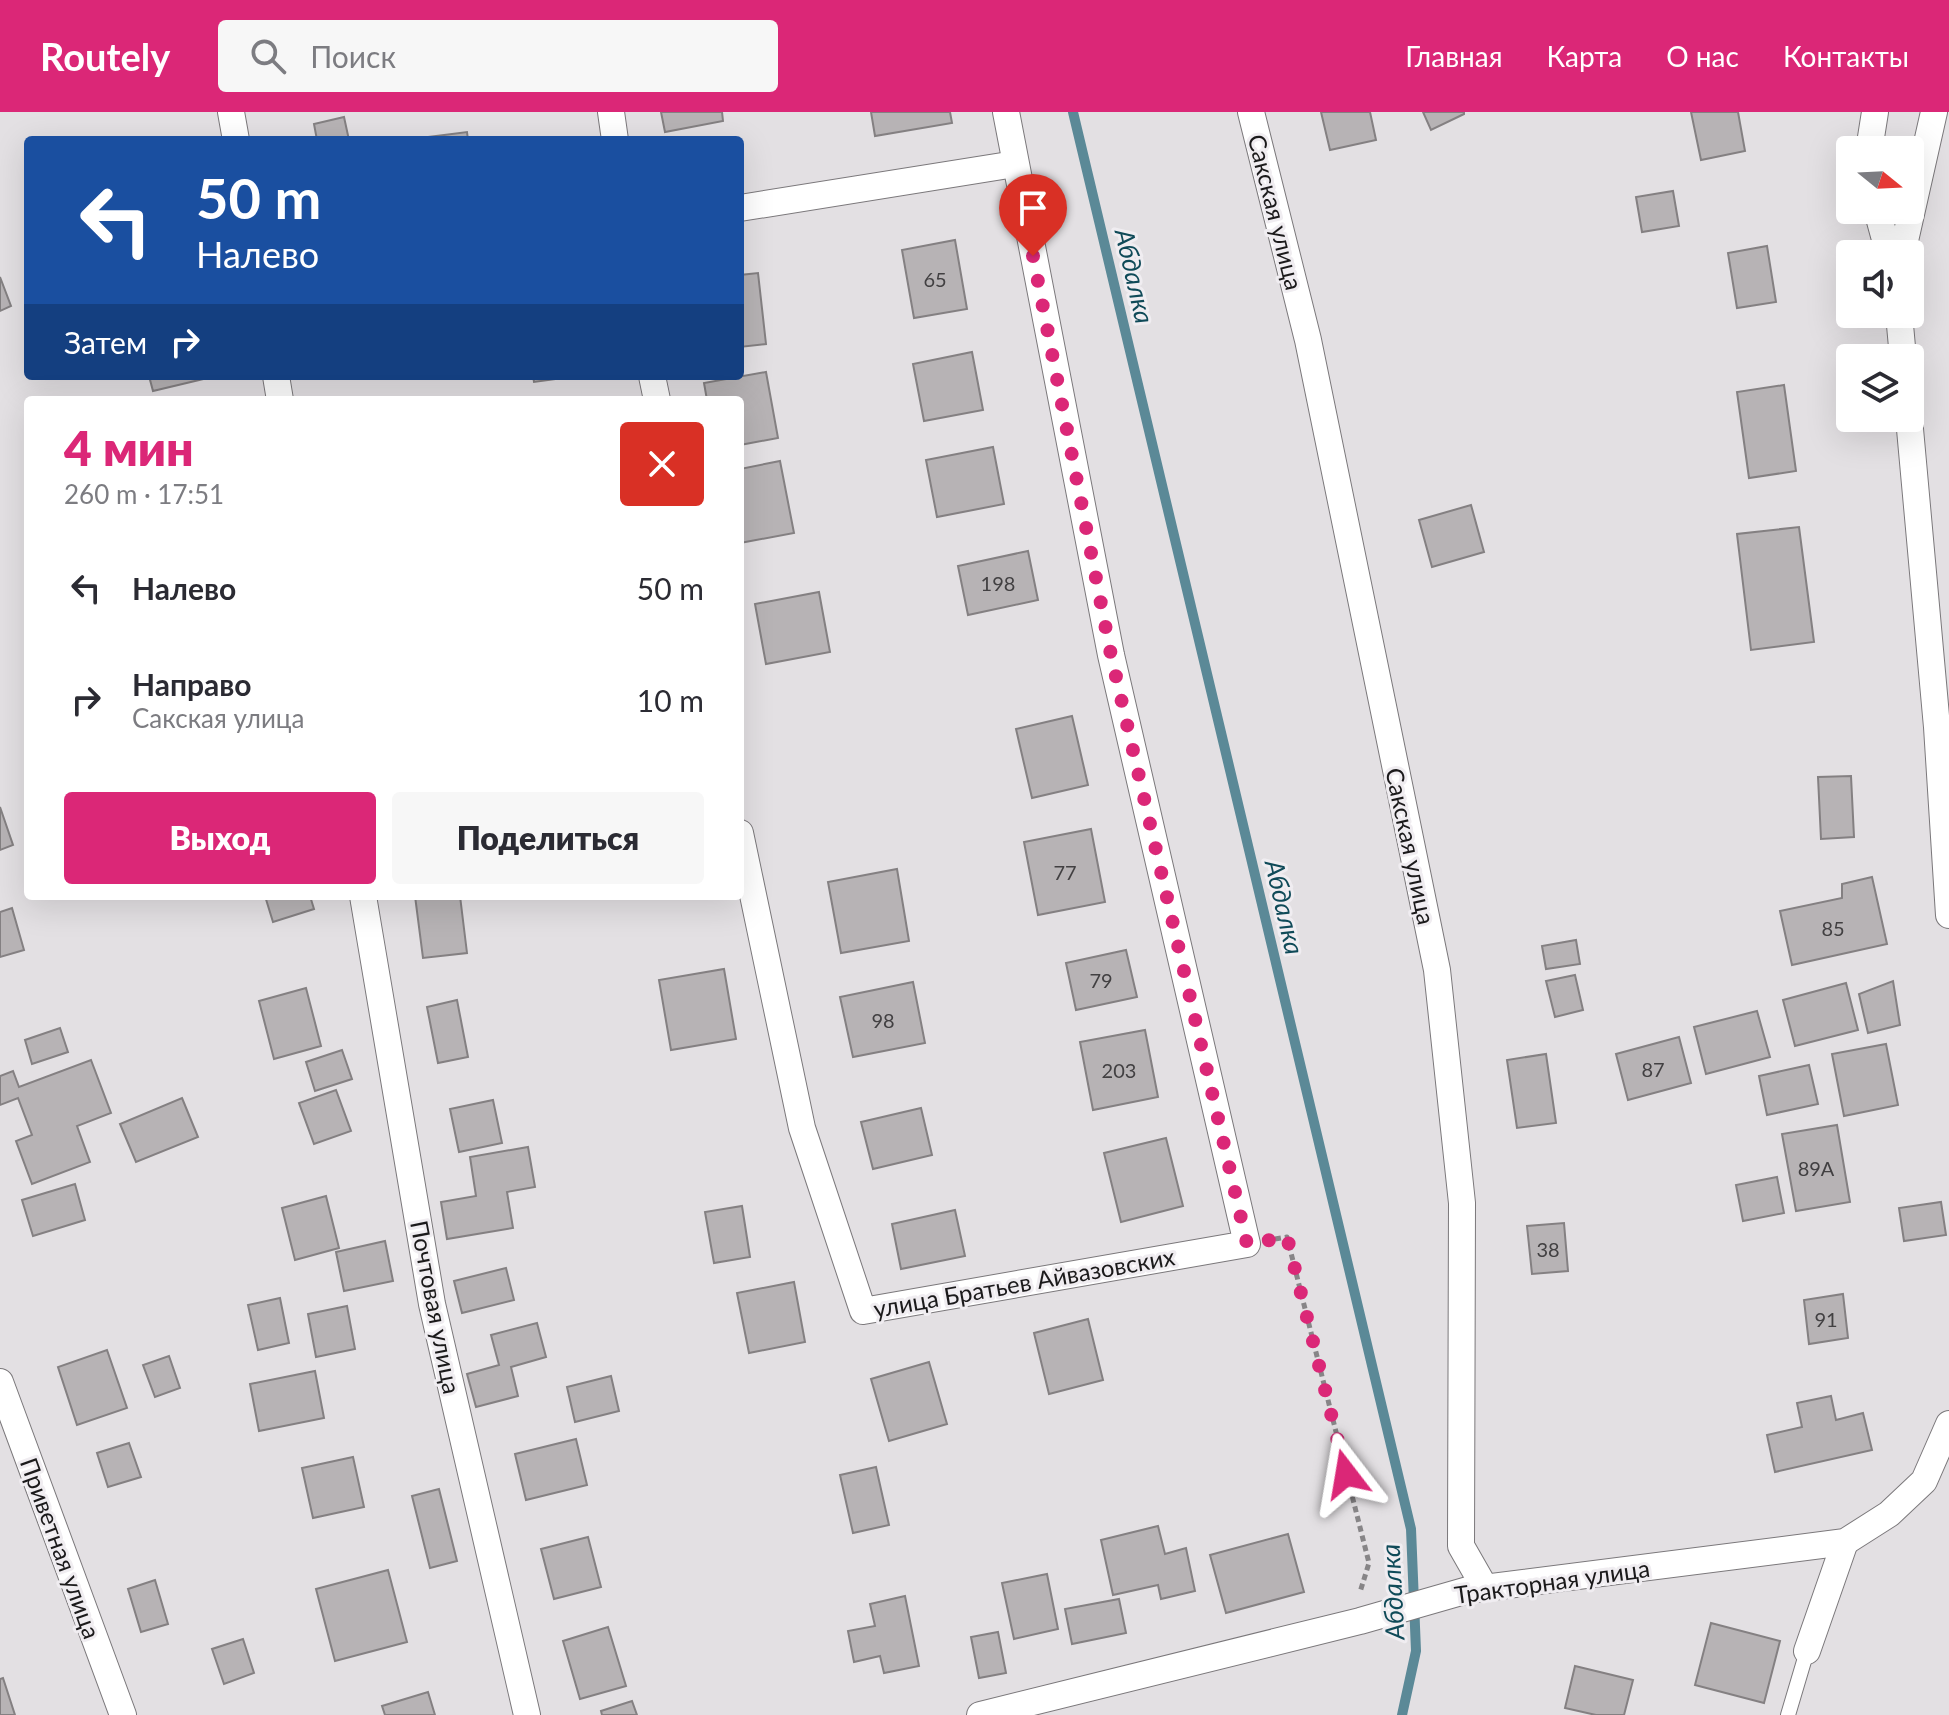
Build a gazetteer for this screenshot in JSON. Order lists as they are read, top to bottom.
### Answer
{
  "streets": {
    "street": [
      "Сакская улица",
      "улица Братьев Айвазовских",
      "Почтовая улица",
      "Приветная улица",
      "Тракторная улица"
    ]
  },
  "crossings": [
    ["Сакская улица", "Тракторная улица"]
  ],
  "water": ["Абдалка"],
  "house_numbers": [
    "65",
    "198",
    "77",
    "85",
    "79",
    "98",
    "87",
    "203",
    "89А",
    "38",
    "91"
  ],
  "north": "right",
  "page": {
    "header": "Routely",
    "search": "Поиск",
    "nav": [
      "Главная",
      "Карта",
      "О нас",
      "Контакты"
    ],
    "turn": ["50 m", "Налево"],
    "then": "Затем",
    "heading": ["4 мин", "260 m · 17:51"],
    "list": [
      {
        "name": "Налево",
        "value": "50 m"
      },
      {
        "name": "Направо",
        "note": "Сакская улица",
        "value": "10 m"
      }
    ],
    "buttons": ["Выход", "Поделиться"]
  }
}
